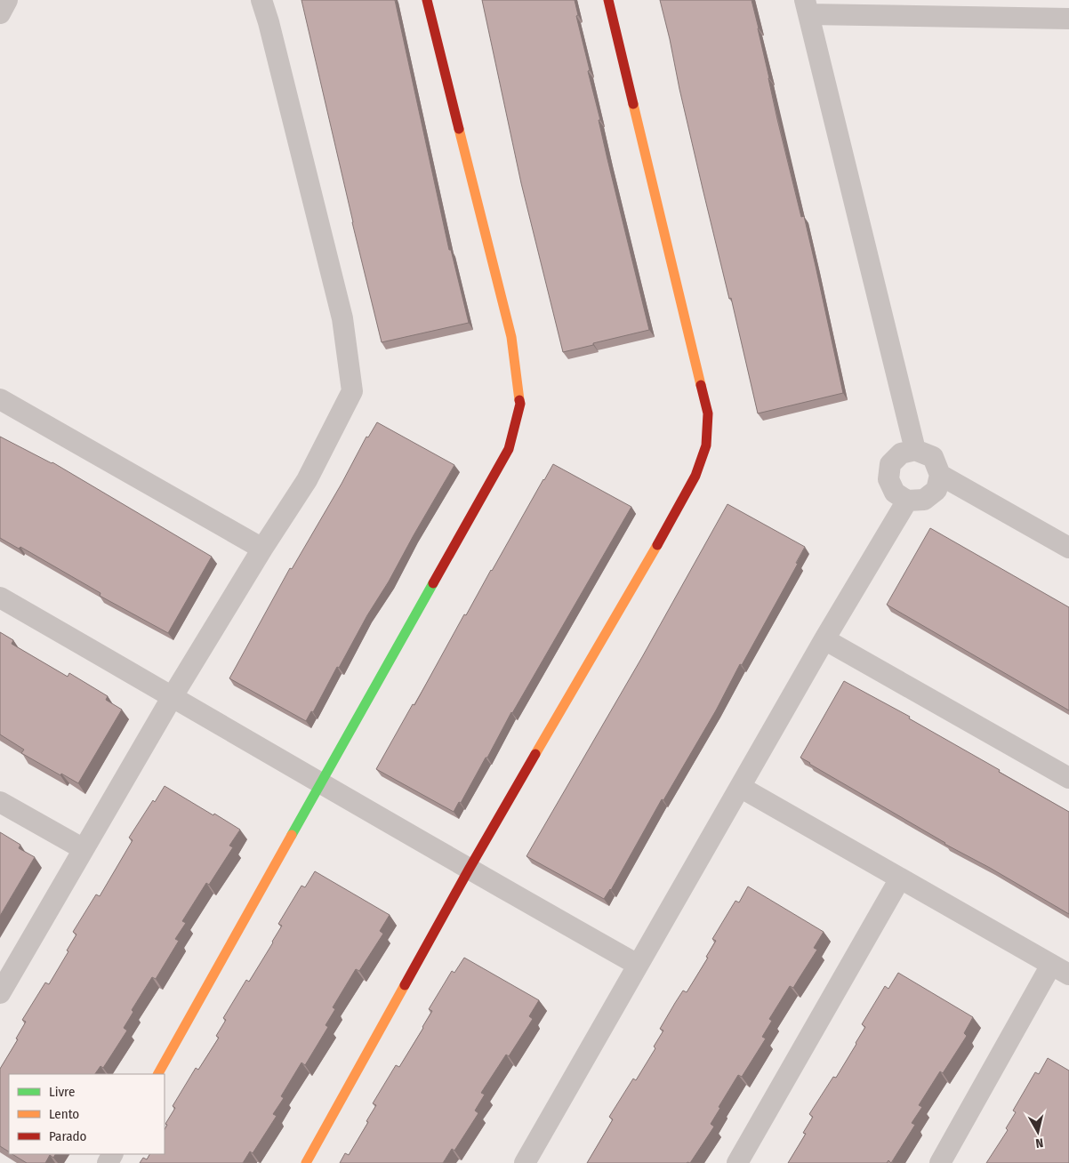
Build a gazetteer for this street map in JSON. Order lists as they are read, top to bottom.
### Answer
{
  "legend": ["Livre", "Lento", "Parado"],
  "north": "bottom"
}
